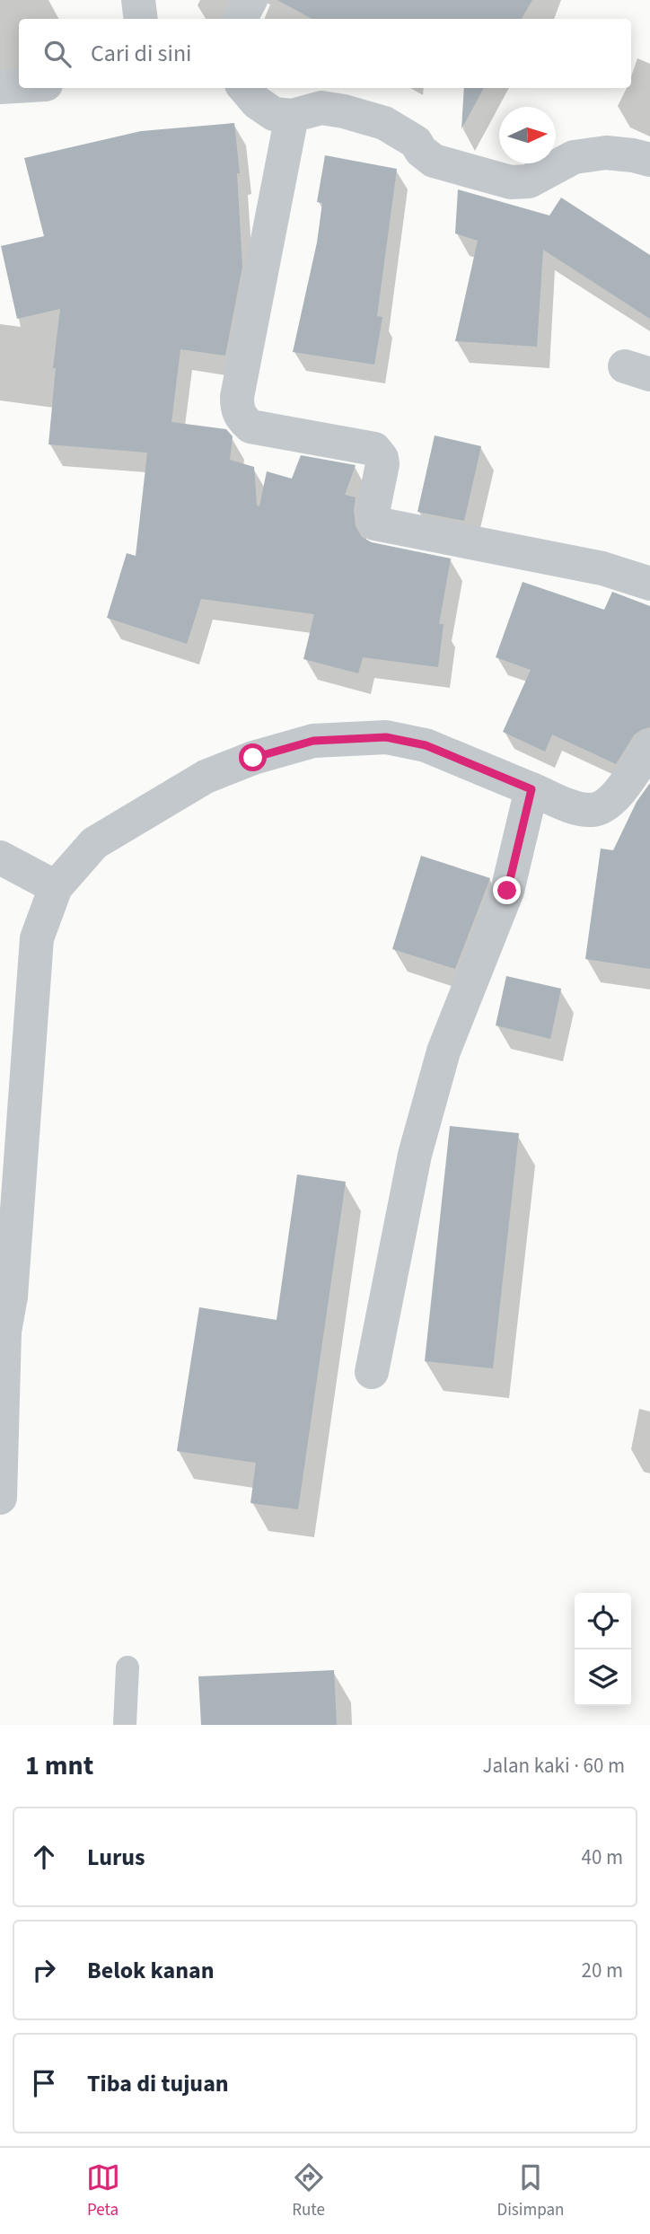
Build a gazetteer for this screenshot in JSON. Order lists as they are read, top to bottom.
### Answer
{
  "north": "right",
  "page": {
    "search": "Cari di sini",
    "heading": ["1 mnt", "Jalan kaki · 60 m"],
    "list": [
      ["Lurus", "40 m"],
      ["Belok kanan", "20 m"],
      "Tiba di tujuan"
    ],
    "nav": ["Peta", "Rute", "Disimpan"]
  }
}
